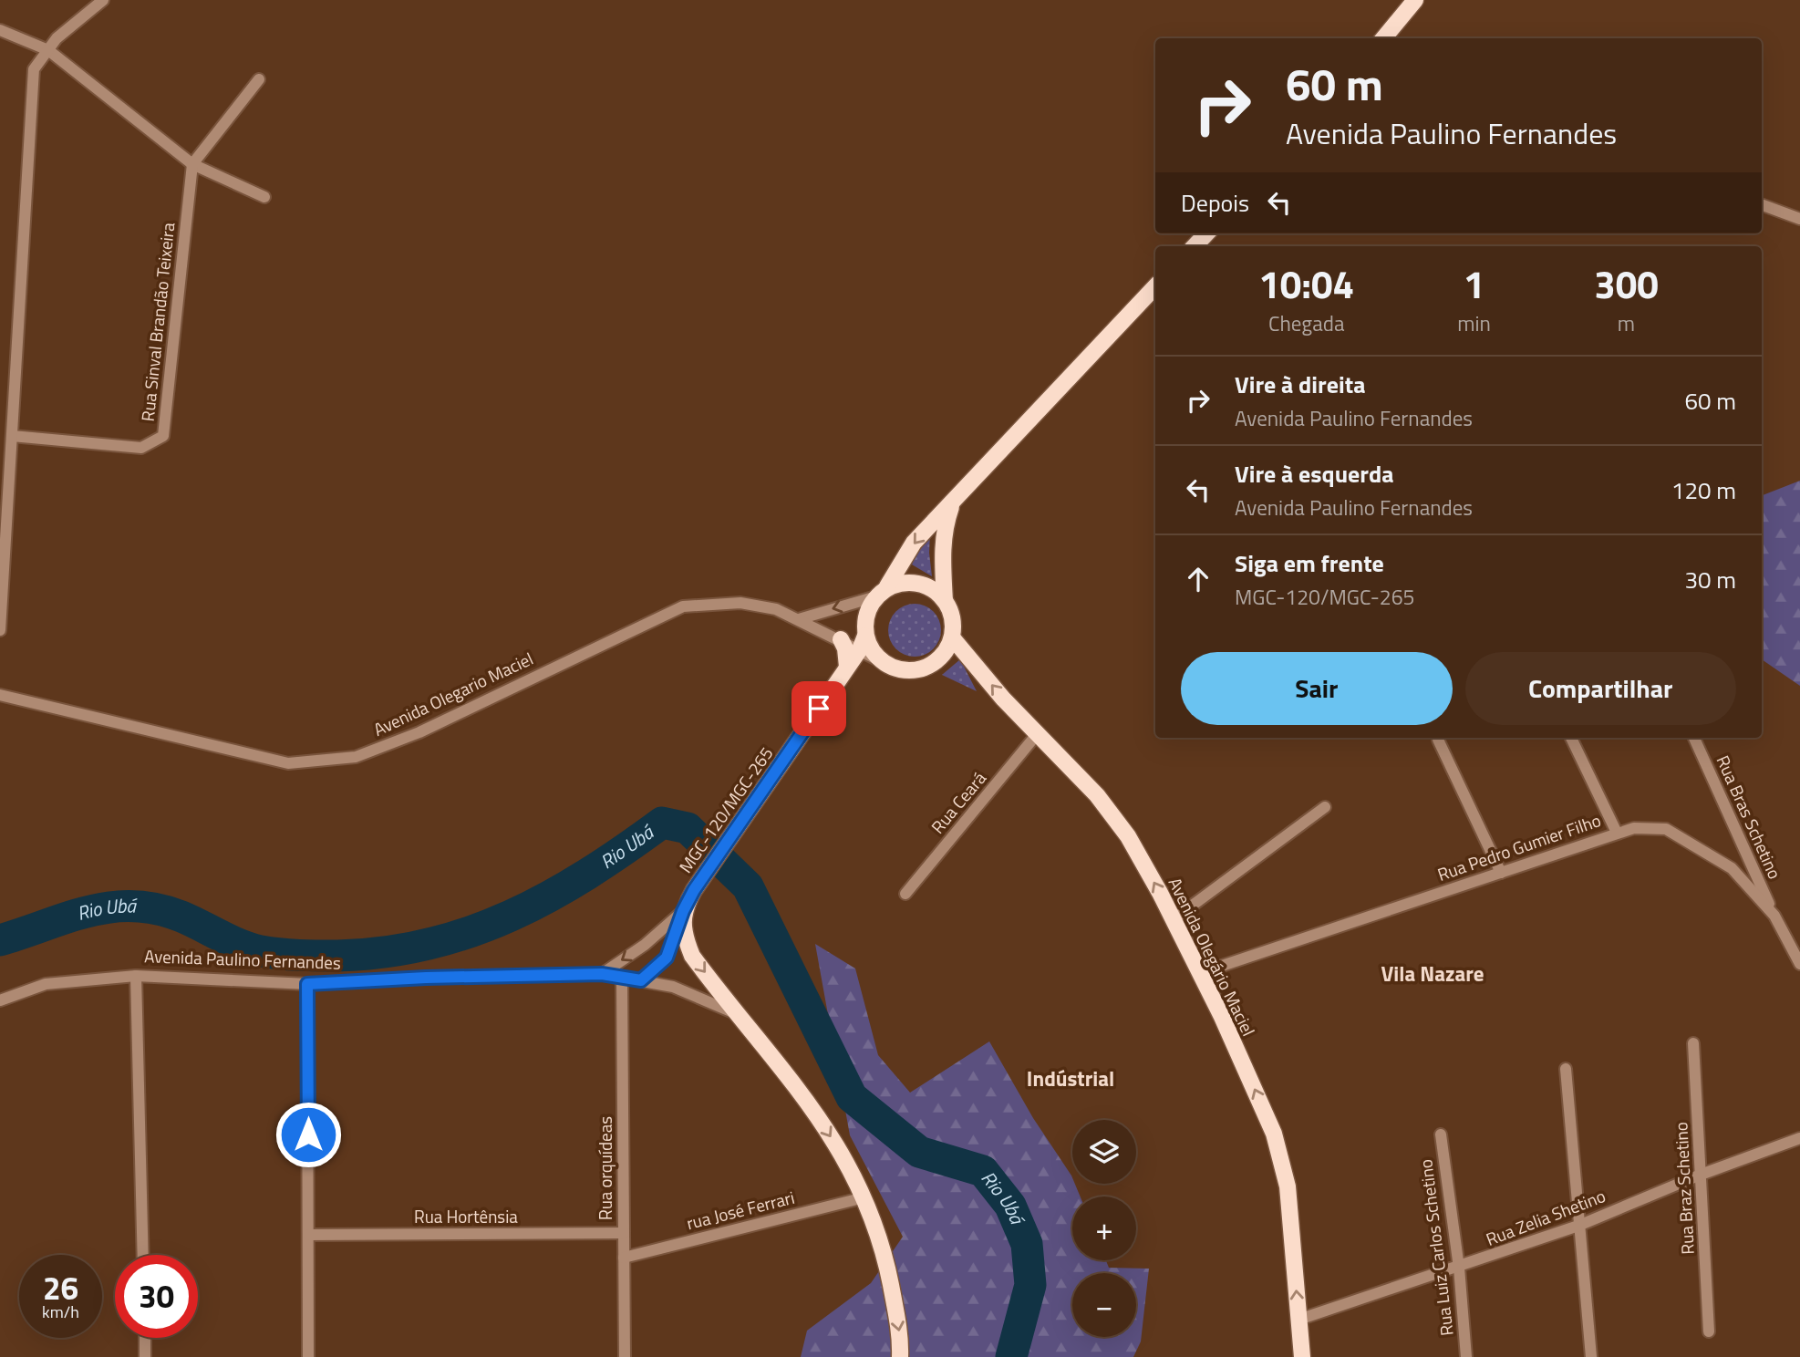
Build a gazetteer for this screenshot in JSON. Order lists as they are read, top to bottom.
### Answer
{
  "streets": {
    "main road": ["MGC-120/MGC-265", "Avenida Olegário Maciel", "Avenida Paulino Fernandes"],
    "street": [
      "Rua Sinval Brandão Teixeira",
      "Avenida Olegario Maciel",
      "Rua Ceará",
      "Rua Bras Schetino",
      "Rua Pedro Gumier Filho",
      "Rua orquídeas",
      "Rua Braz Schetino",
      "rua José Ferrari",
      "Rua Hortênsia",
      "Rua Zelia Shetino",
      "Rua Luiz Carlos Schetino"
    ]
  },
  "crossings": [
    ["Avenida Olegario Maciel", "Avenida Olegário Maciel"],
    ["Rua Ceará", "Avenida Olegário Maciel"],
    ["MGC-120/MGC-265", "Avenida Paulino Fernandes"],
    ["Rua Bras Schetino", "Rua Pedro Gumier Filho"],
    ["Rua Pedro Gumier Filho", "Avenida Olegário Maciel"],
    ["Avenida Olegário Maciel", "Rua Zelia Shetino"],
    ["Avenida Paulino Fernandes", "Rua orquídeas"],
    ["Avenida Paulino Fernandes", "rua José Ferrari"],
    ["Rua orquídeas", "rua José Ferrari"],
    ["Rua orquídeas", "Rua Hortênsia"],
    ["Rua Braz Schetino", "Rua Zelia Shetino"],
    ["Rua Zelia Shetino", "Rua Luiz Carlos Schetino"]
  ],
  "one_way": ["Avenida Olegário Maciel", "Avenida Paulino Fernandes"],
  "districts": ["Vila Nazare", "Indústrial"],
  "water": ["Rio Ubá"],
  "page": {
    "turn": ["60 m", "Avenida Paulino Fernandes"],
    "then": "Depois",
    "eta": [
      "10:04",
      "Chegada",
      "1",
      "min",
      "300",
      "m"
    ],
    "list": [
      {
        "name": "Vire à direita",
        "note": "Avenida Paulino Fernandes",
        "value": "60 m"
      },
      {
        "name": "Vire à esquerda",
        "note": "Avenida Paulino Fernandes",
        "value": "120 m"
      },
      {
        "name": "Siga em frente",
        "note": "MGC-120/MGC-265",
        "value": "30 m"
      }
    ],
    "buttons": ["Sair", "Compartilhar"],
    "map_buttons": ["+", "−"],
    "speed": "26 km/h",
    "limit": "30"
  }
}
